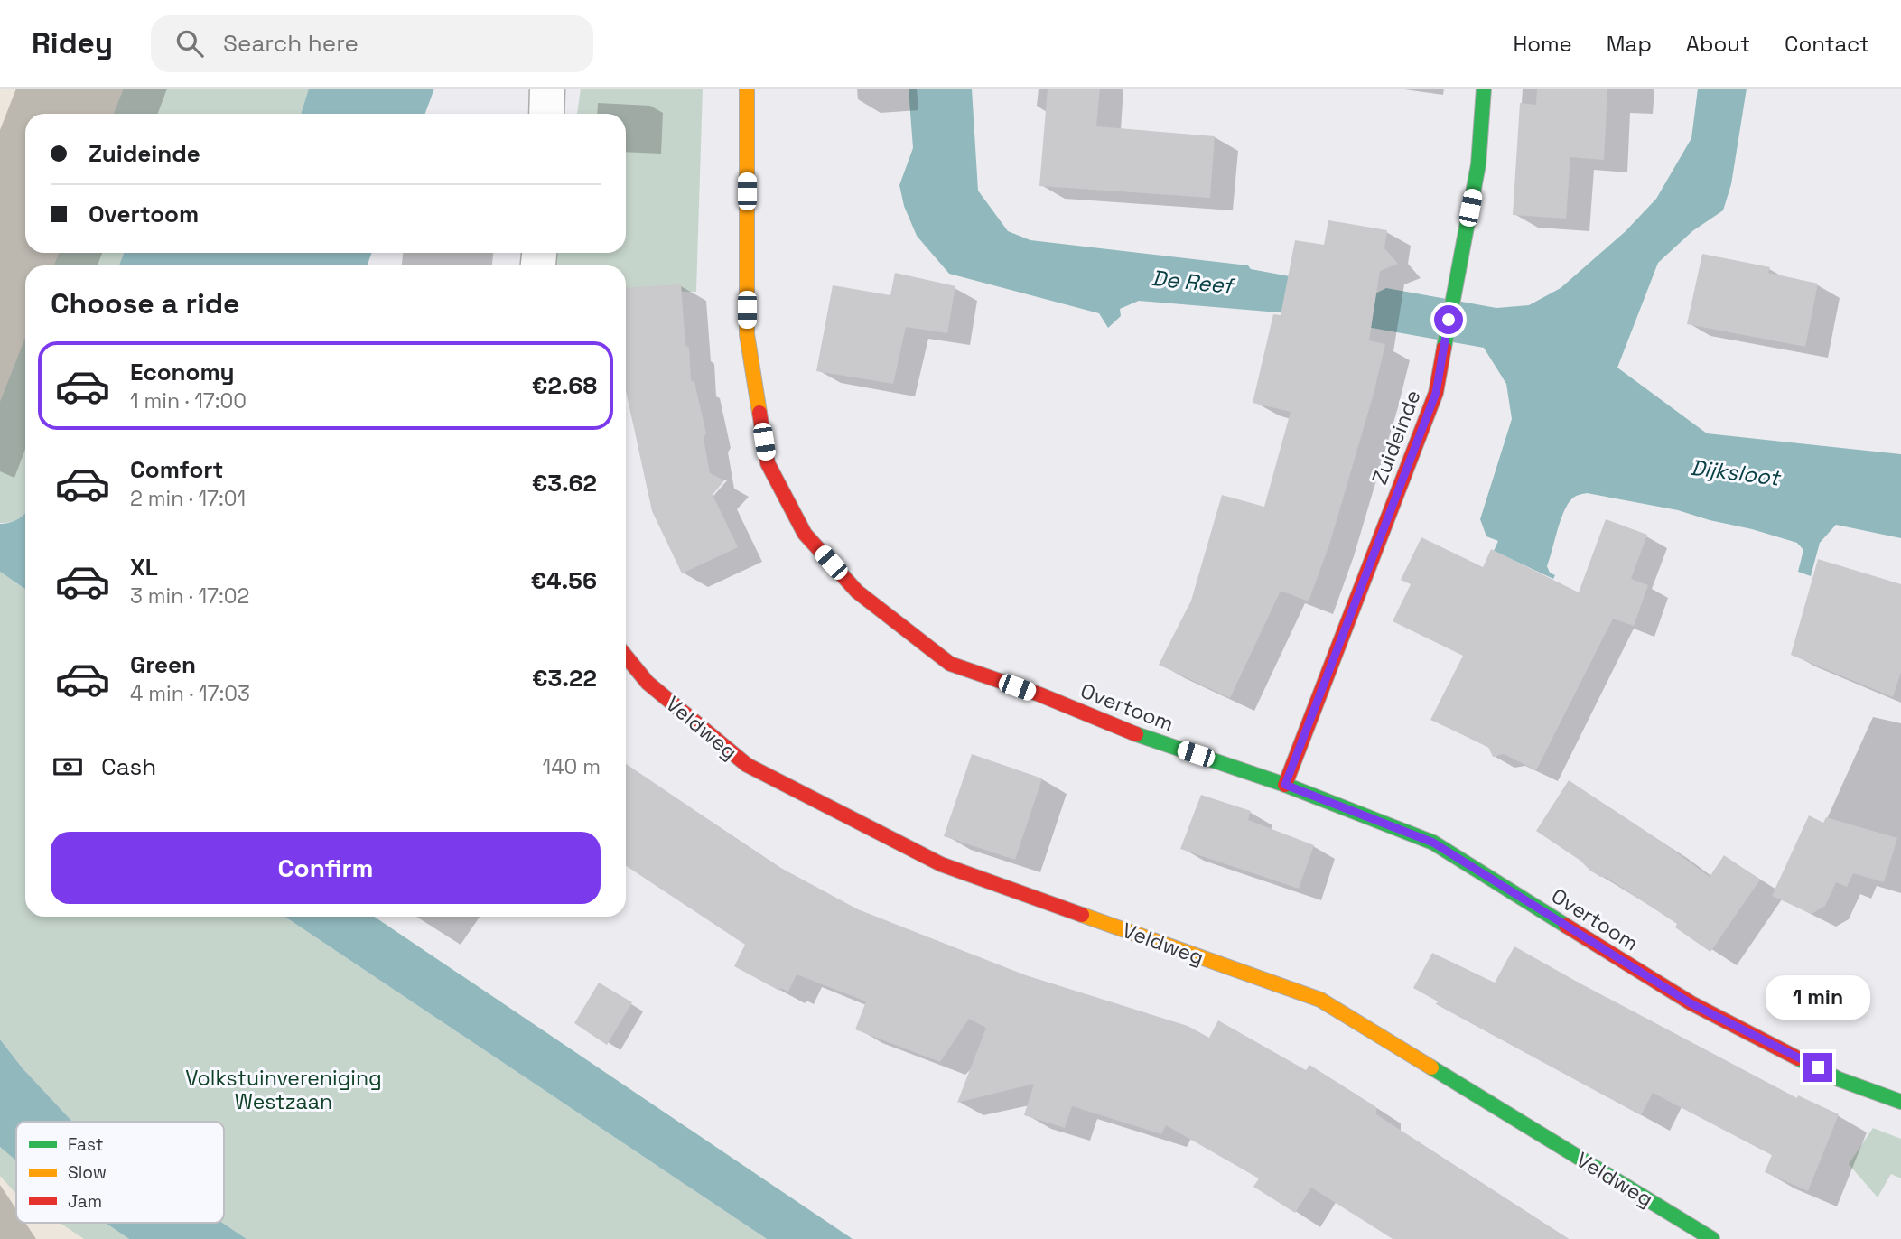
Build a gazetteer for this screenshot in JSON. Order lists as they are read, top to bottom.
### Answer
{
  "streets": {
    "street": ["Zuideinde", "Overtoom", "Veldweg"]
  },
  "crossings": [
    ["Zuideinde", "Overtoom"]
  ],
  "water": ["De Reef", "Dijksloot"],
  "parks": ["Volkstuinvereniging Westzaan"],
  "legend": ["Fast", "Slow", "Jam"],
  "page": {
    "header": "Ridey",
    "search": "Search here",
    "nav": [
      "Home",
      "Map",
      "About",
      "Contact"
    ],
    "banner": ["Zuideinde", "Overtoom"],
    "heading": "Choose a ride",
    "list": [
      {
        "name": "Economy",
        "note": "1 min · 17:00",
        "value": "€2.68"
      },
      {
        "name": "Comfort",
        "note": "2 min · 17:01",
        "value": "€3.62"
      },
      {
        "name": "XL",
        "note": "3 min · 17:02",
        "value": "€4.56"
      },
      {
        "name": "Green",
        "note": "4 min · 17:03",
        "value": "€3.22"
      }
    ],
    "pay": ["Cash", "140 m"],
    "buttons": "Confirm",
    "bubble": "1 min"
  }
}
